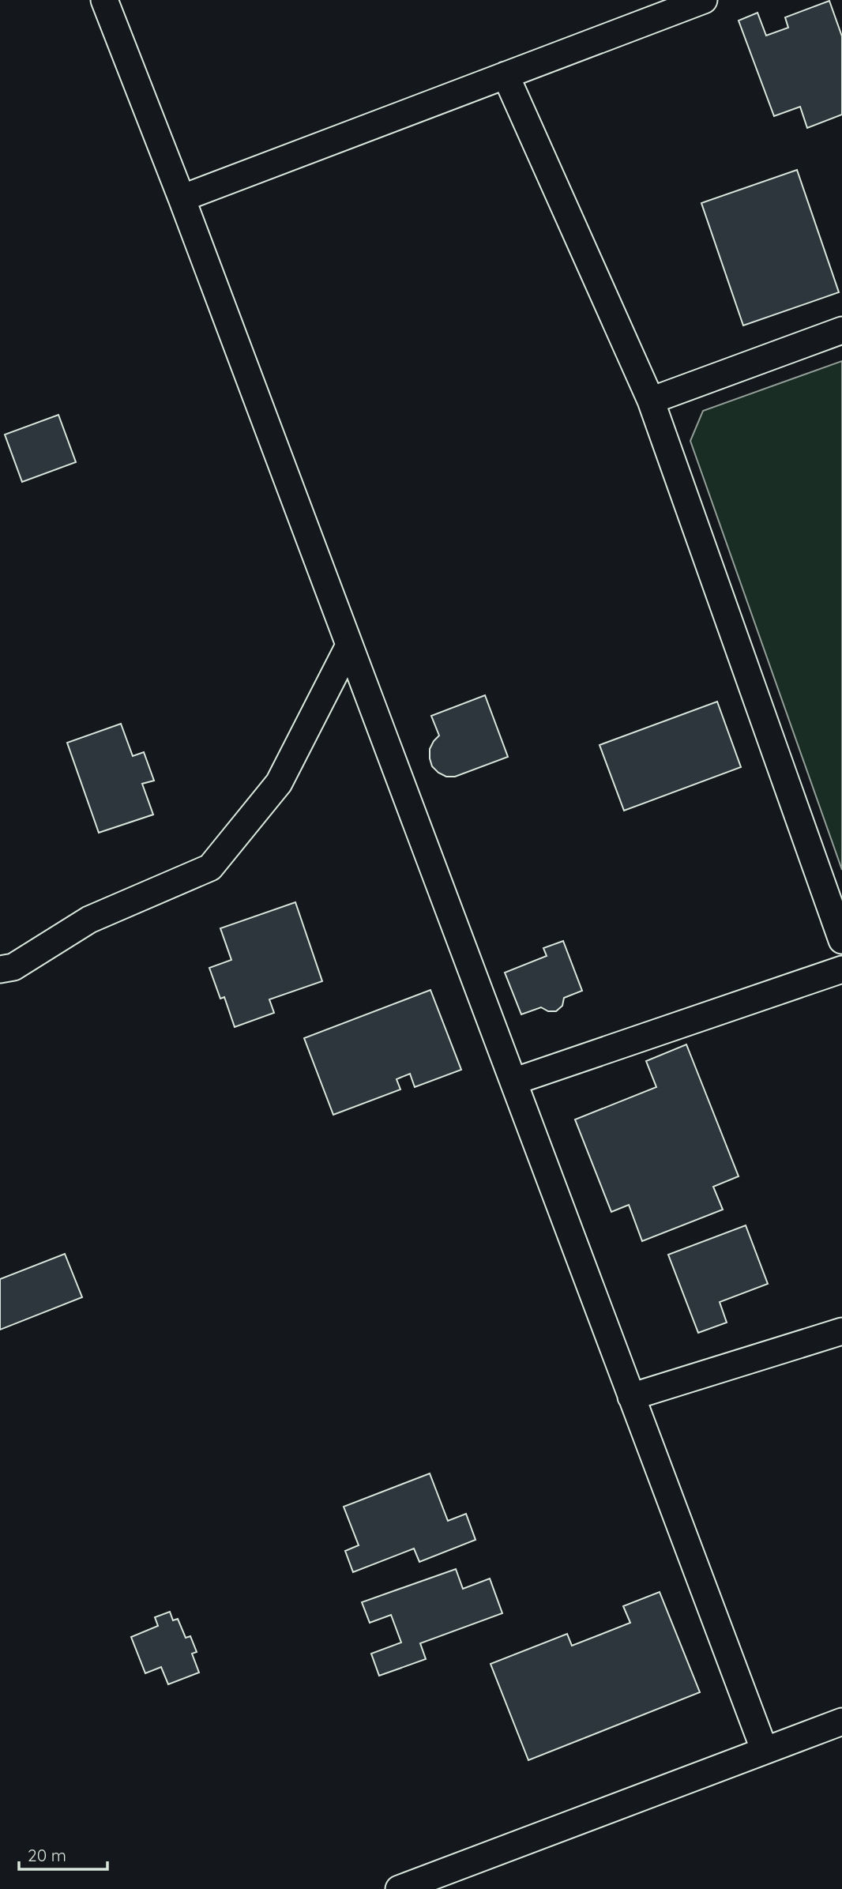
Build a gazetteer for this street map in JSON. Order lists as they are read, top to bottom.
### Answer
{
  "scale_bar": "20 m"
}
